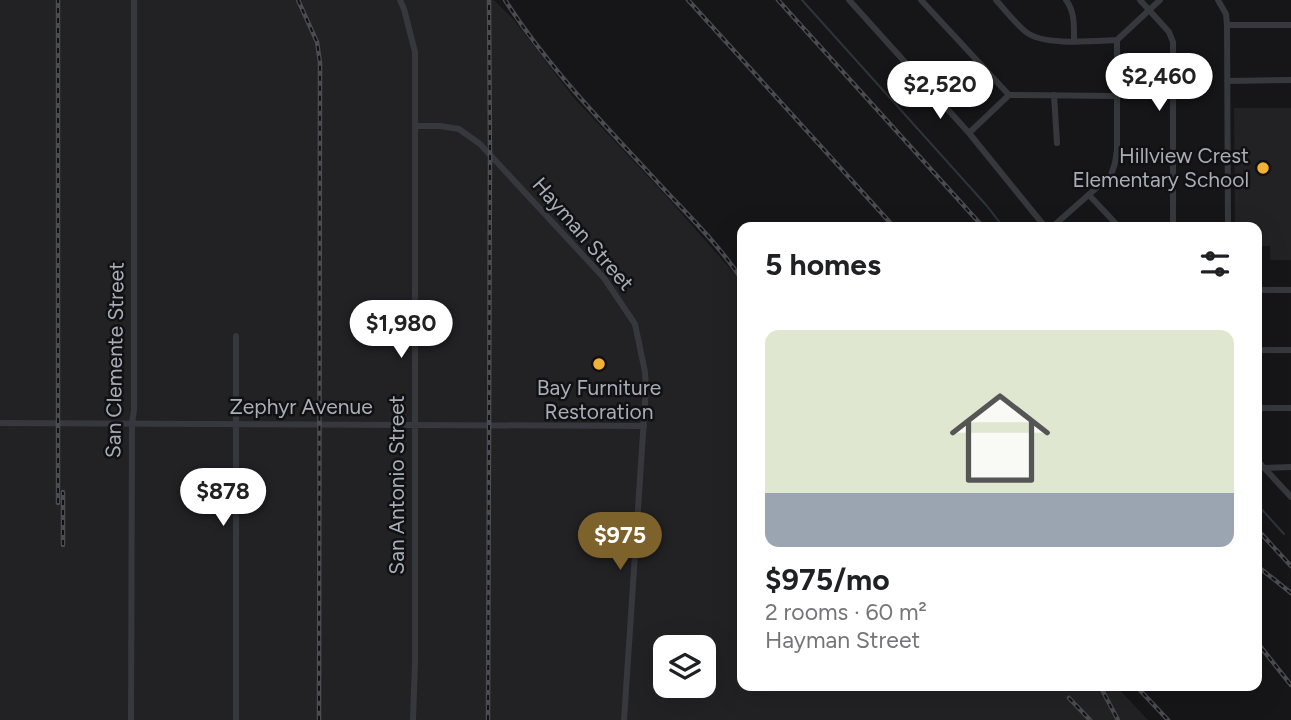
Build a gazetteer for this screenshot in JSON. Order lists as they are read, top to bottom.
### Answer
{
  "streets": {
    "street": [
      "Hayman Street",
      "San Clemente Street",
      "Zephyr Avenue",
      "San Antonio Street"
    ]
  },
  "crossings": [
    ["Hayman Street", "Zephyr Avenue"],
    ["Hayman Street", "San Antonio Street"],
    ["San Clemente Street", "Zephyr Avenue"],
    ["Zephyr Avenue", "San Antonio Street"]
  ],
  "places": ["Hillview Crest Elementary School", "Bay Furniture Restoration"],
  "page": {
    "price": [
      "$2,460",
      "$2,520",
      "$1,980",
      "$878",
      "$975"
    ],
    "heading": "5 homes",
    "list": [
      {
        "name": "$975/mo",
        "note": "2 rooms · 60 m² · Hayman Street"
      }
    ]
  }
}
